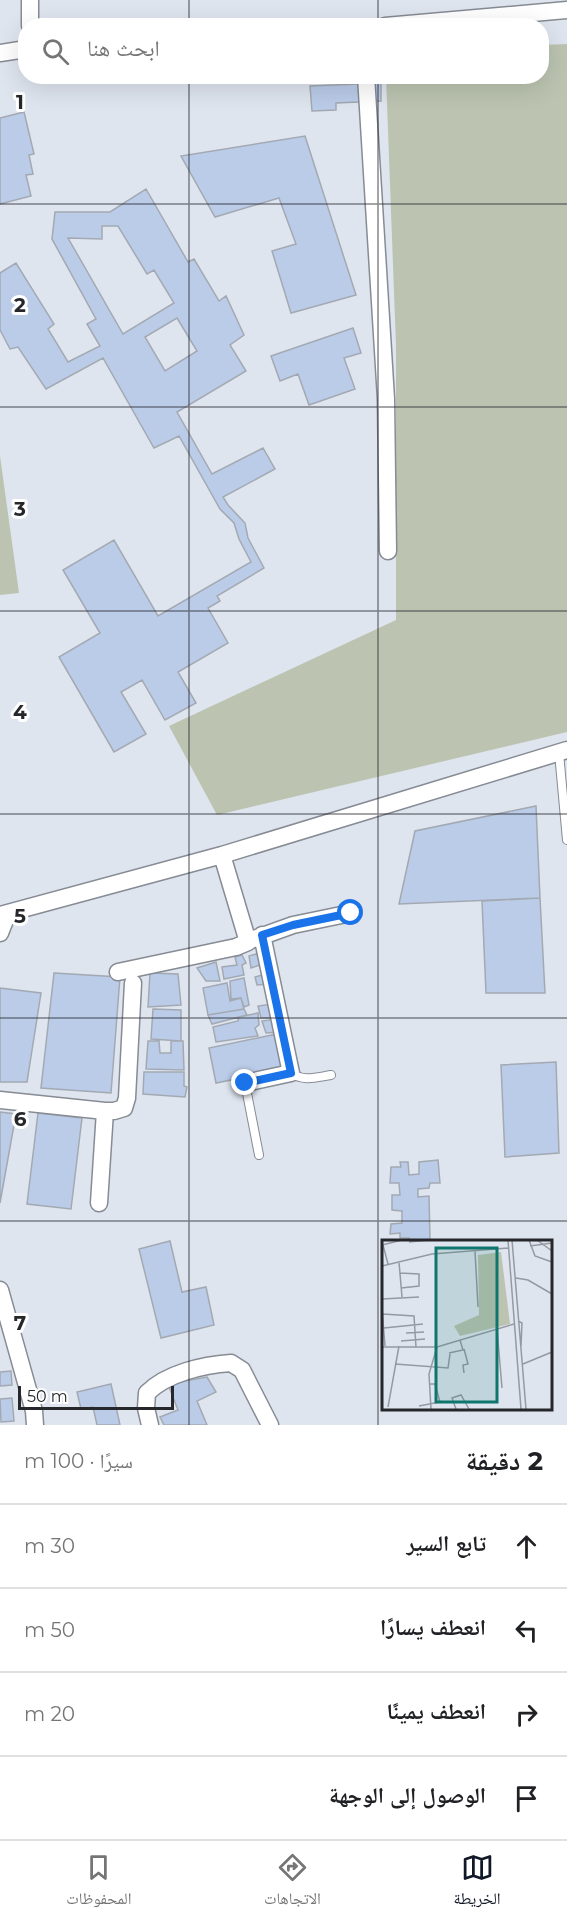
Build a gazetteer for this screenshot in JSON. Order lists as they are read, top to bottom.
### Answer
{
  "scale_bar": "50 m",
  "page": {
    "search": "ابحث هنا",
    "scale": "50 m",
    "heading": ["2 دقيقة", "سيرًا · 100 m"],
    "list": [
      ["تابع السير", "30 m"],
      ["انعطف يسارًا", "50 m"],
      ["انعطف يمينًا", "20 m"],
      "الوصول إلى الوجهة"
    ],
    "nav": ["الخريطة", "الاتجاهات", "المحفوظات"]
  },
  "grid": {
    "rows": [
      "1",
      "2",
      "3",
      "4",
      "5",
      "6",
      "7"
    ]
  }
}
